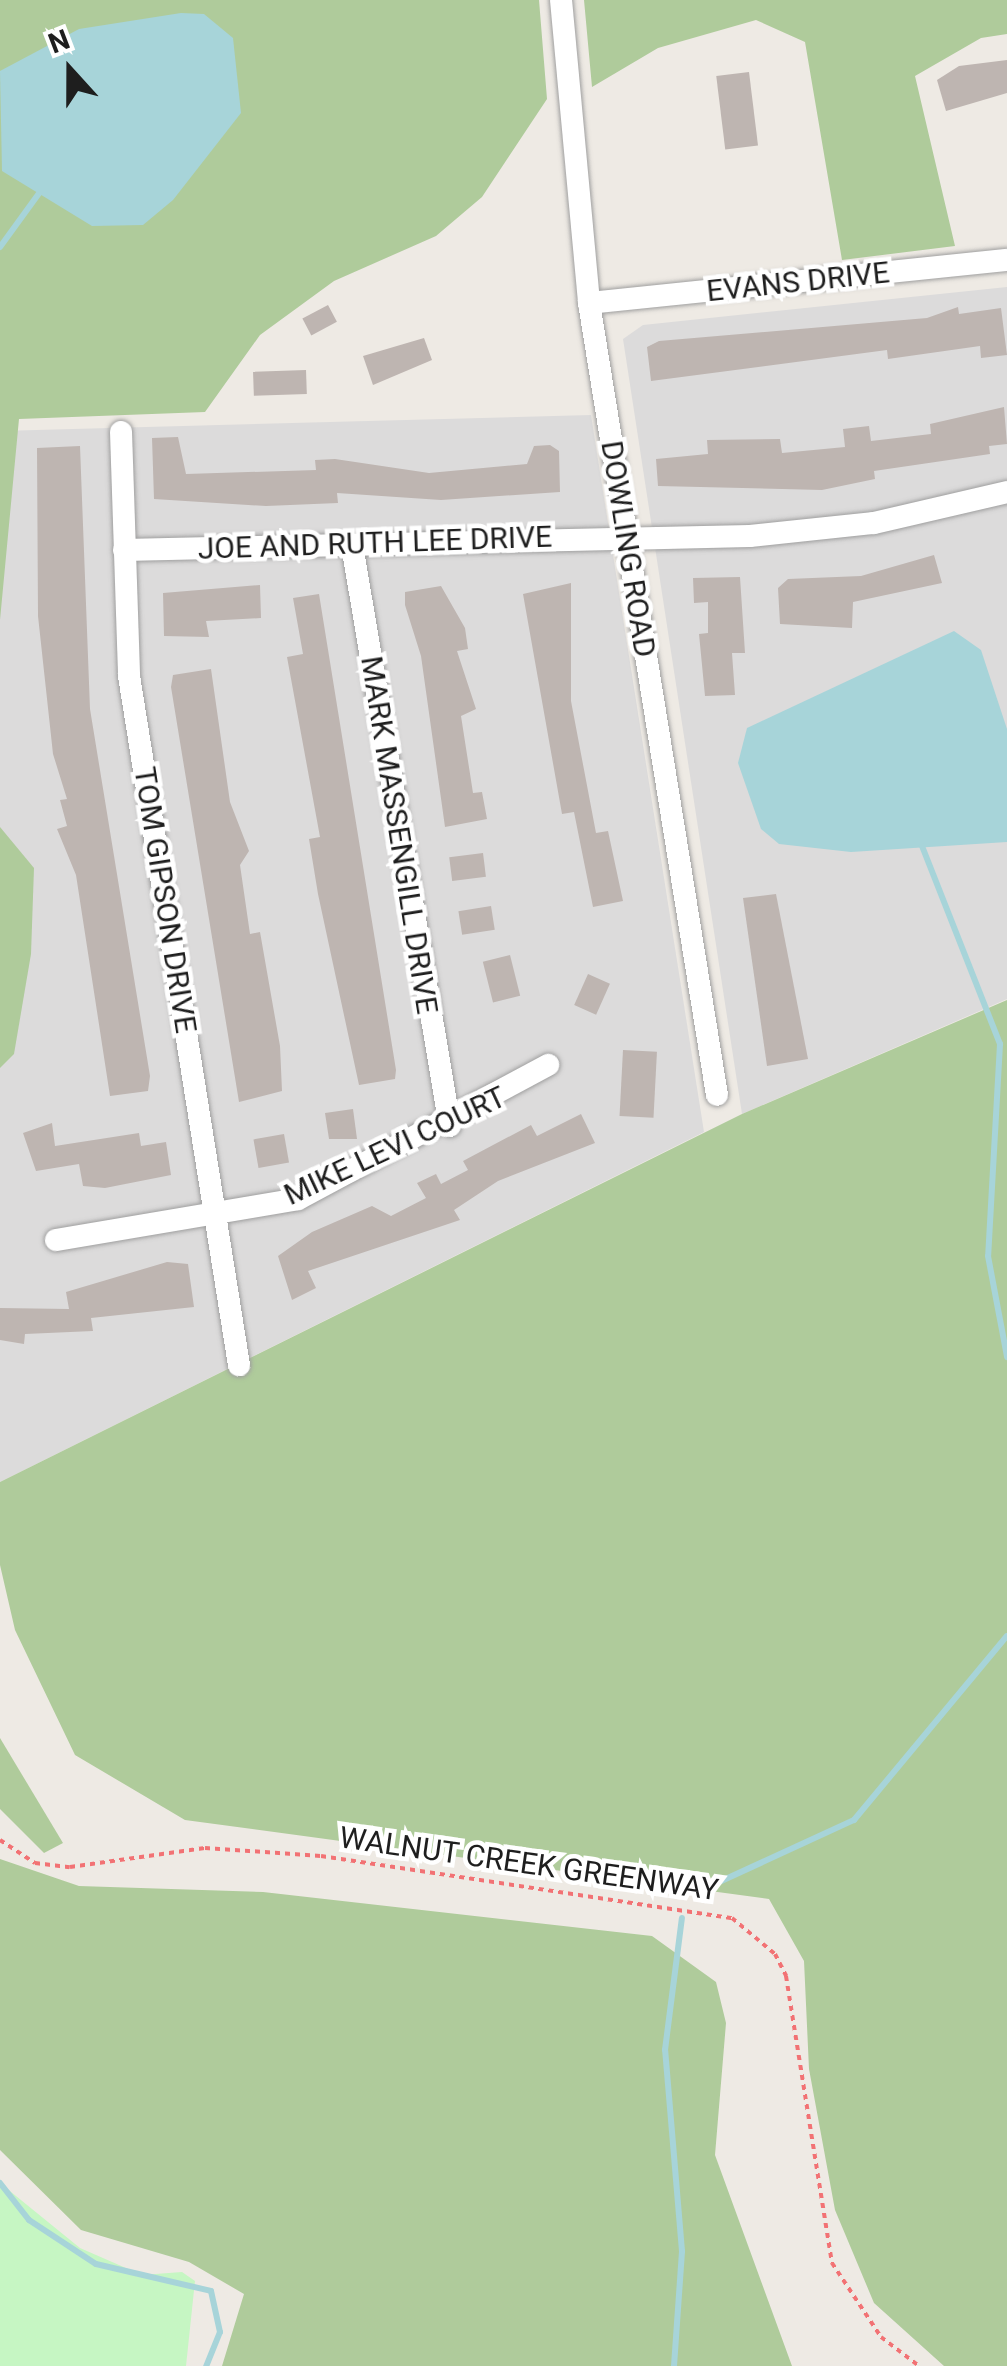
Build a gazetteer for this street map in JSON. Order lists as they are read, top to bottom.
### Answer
{
  "streets": {
    "street": [
      "EVANS DRIVE",
      "JOE AND RUTH LEE DRIVE",
      "DOWLING ROAD",
      "MARK MASSENGILL DRIVE",
      "TOM GIPSON DRIVE",
      "MIKE LEVI COURT"
    ],
    "path": ["WALNUT CREEK GREENWAY"]
  },
  "crossings": [
    ["EVANS DRIVE", "DOWLING ROAD"],
    ["JOE AND RUTH LEE DRIVE", "DOWLING ROAD"],
    ["JOE AND RUTH LEE DRIVE", "MARK MASSENGILL DRIVE"],
    ["JOE AND RUTH LEE DRIVE", "TOM GIPSON DRIVE"],
    ["MARK MASSENGILL DRIVE", "MIKE LEVI COURT"],
    ["TOM GIPSON DRIVE", "MIKE LEVI COURT"]
  ],
  "north": "top"
}
